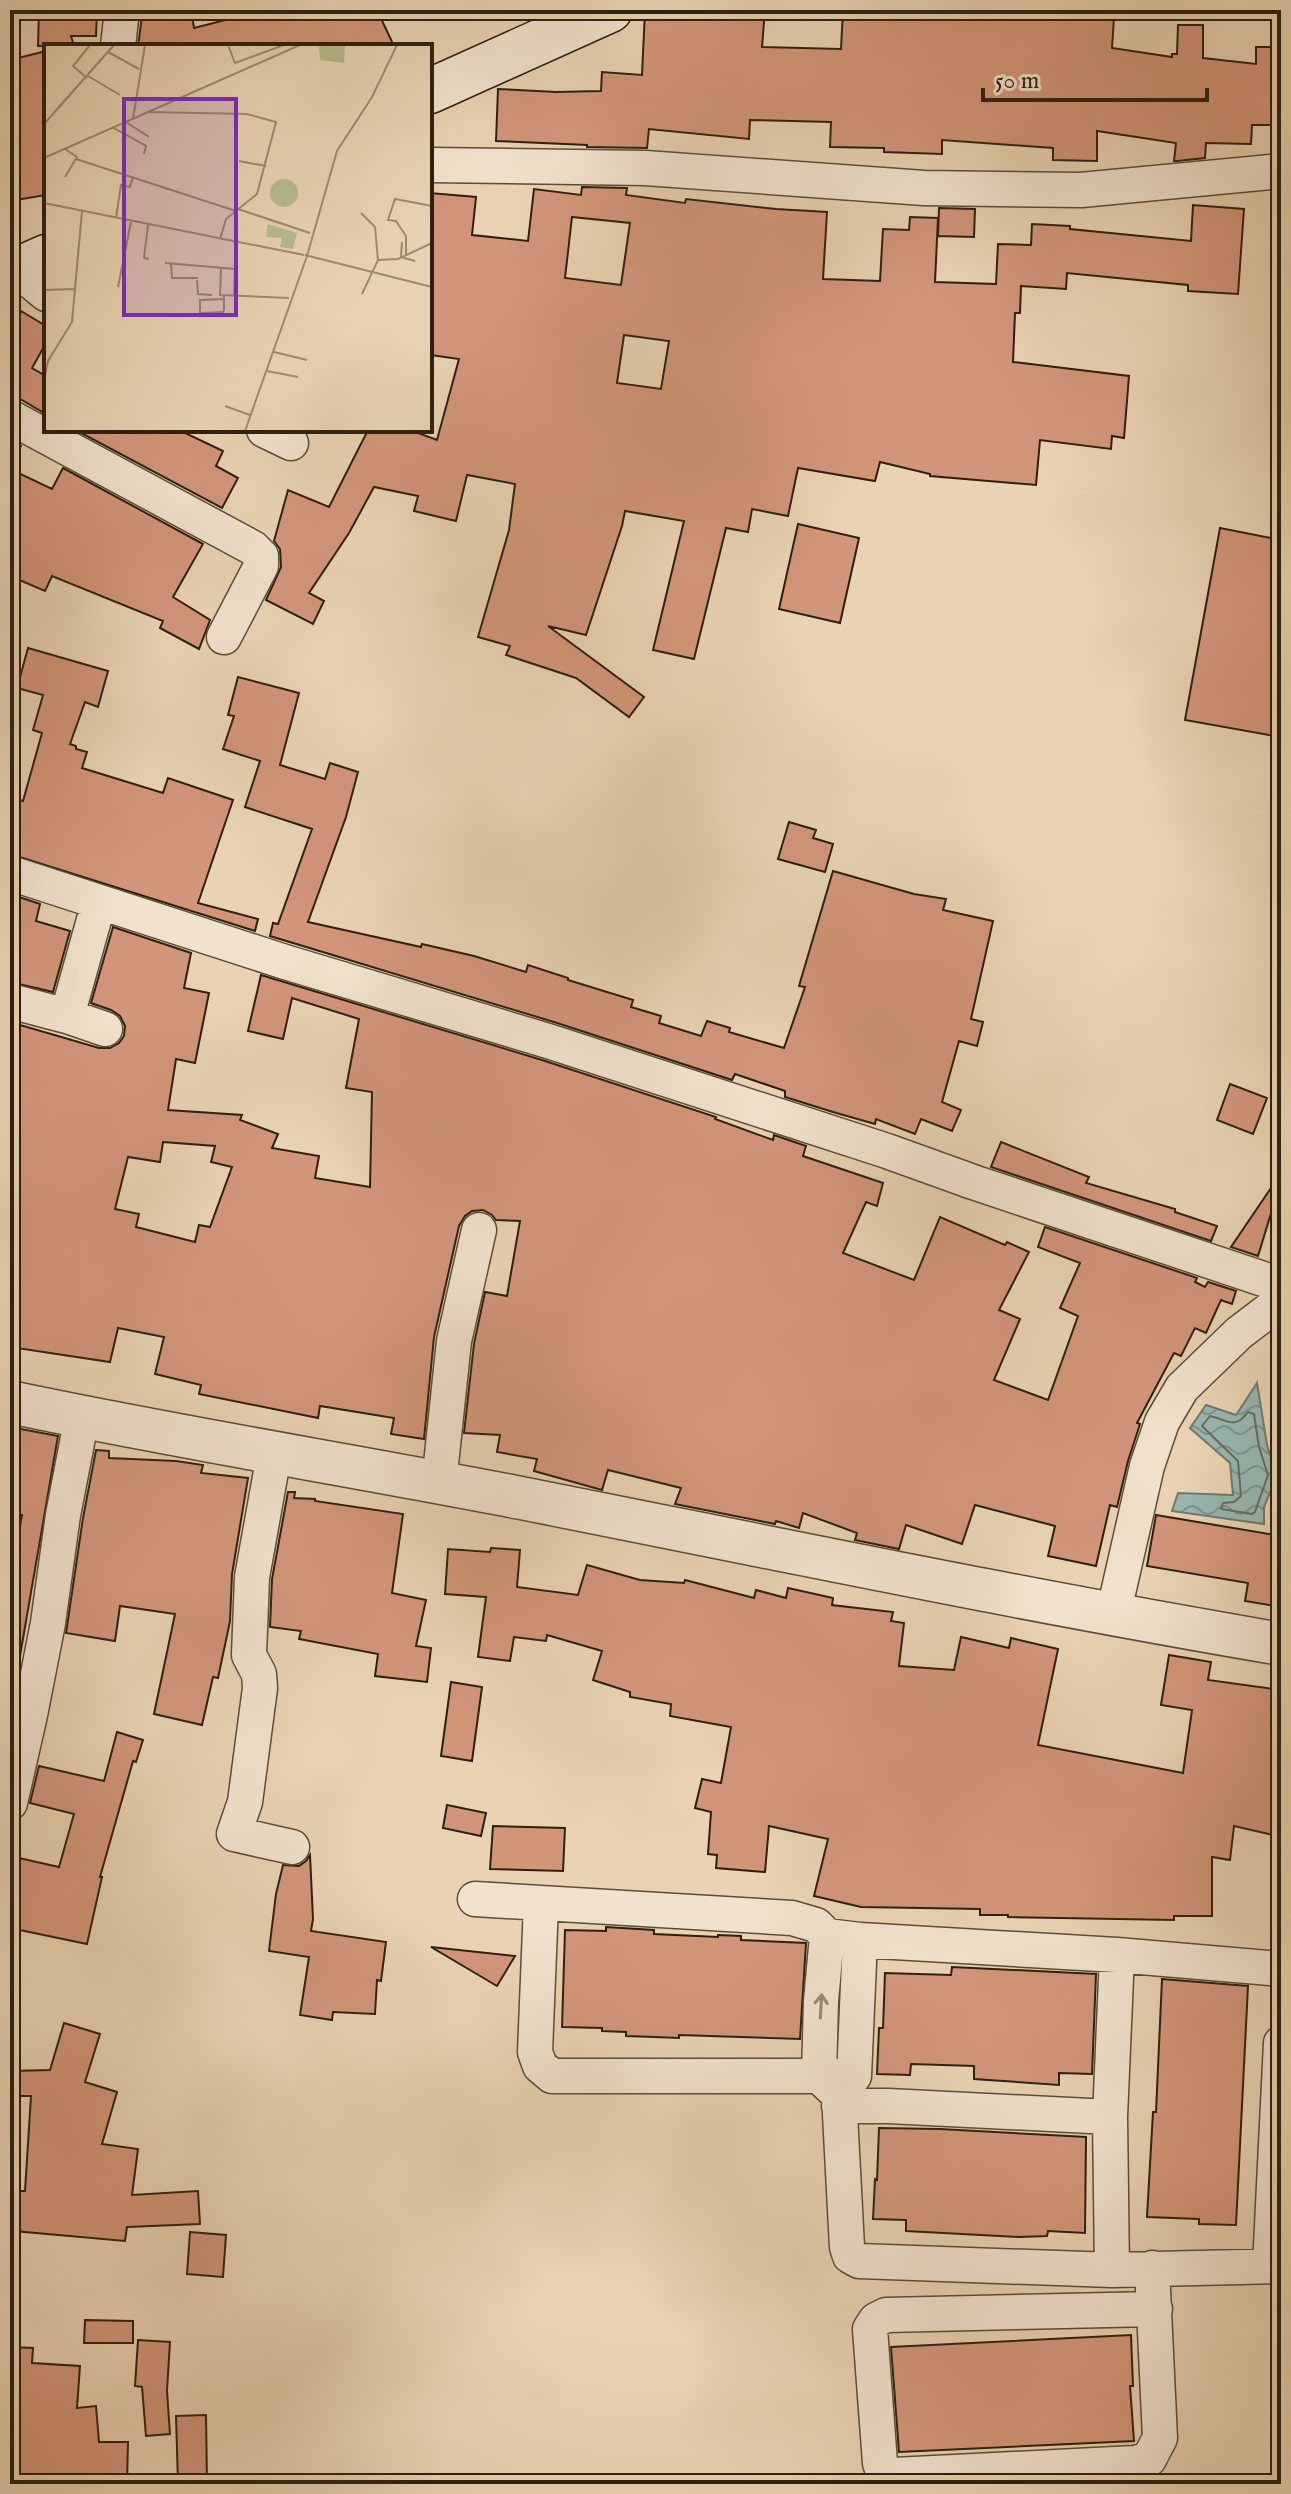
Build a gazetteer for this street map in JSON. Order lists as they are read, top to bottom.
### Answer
{
  "scale_bar": "50 m"
}
